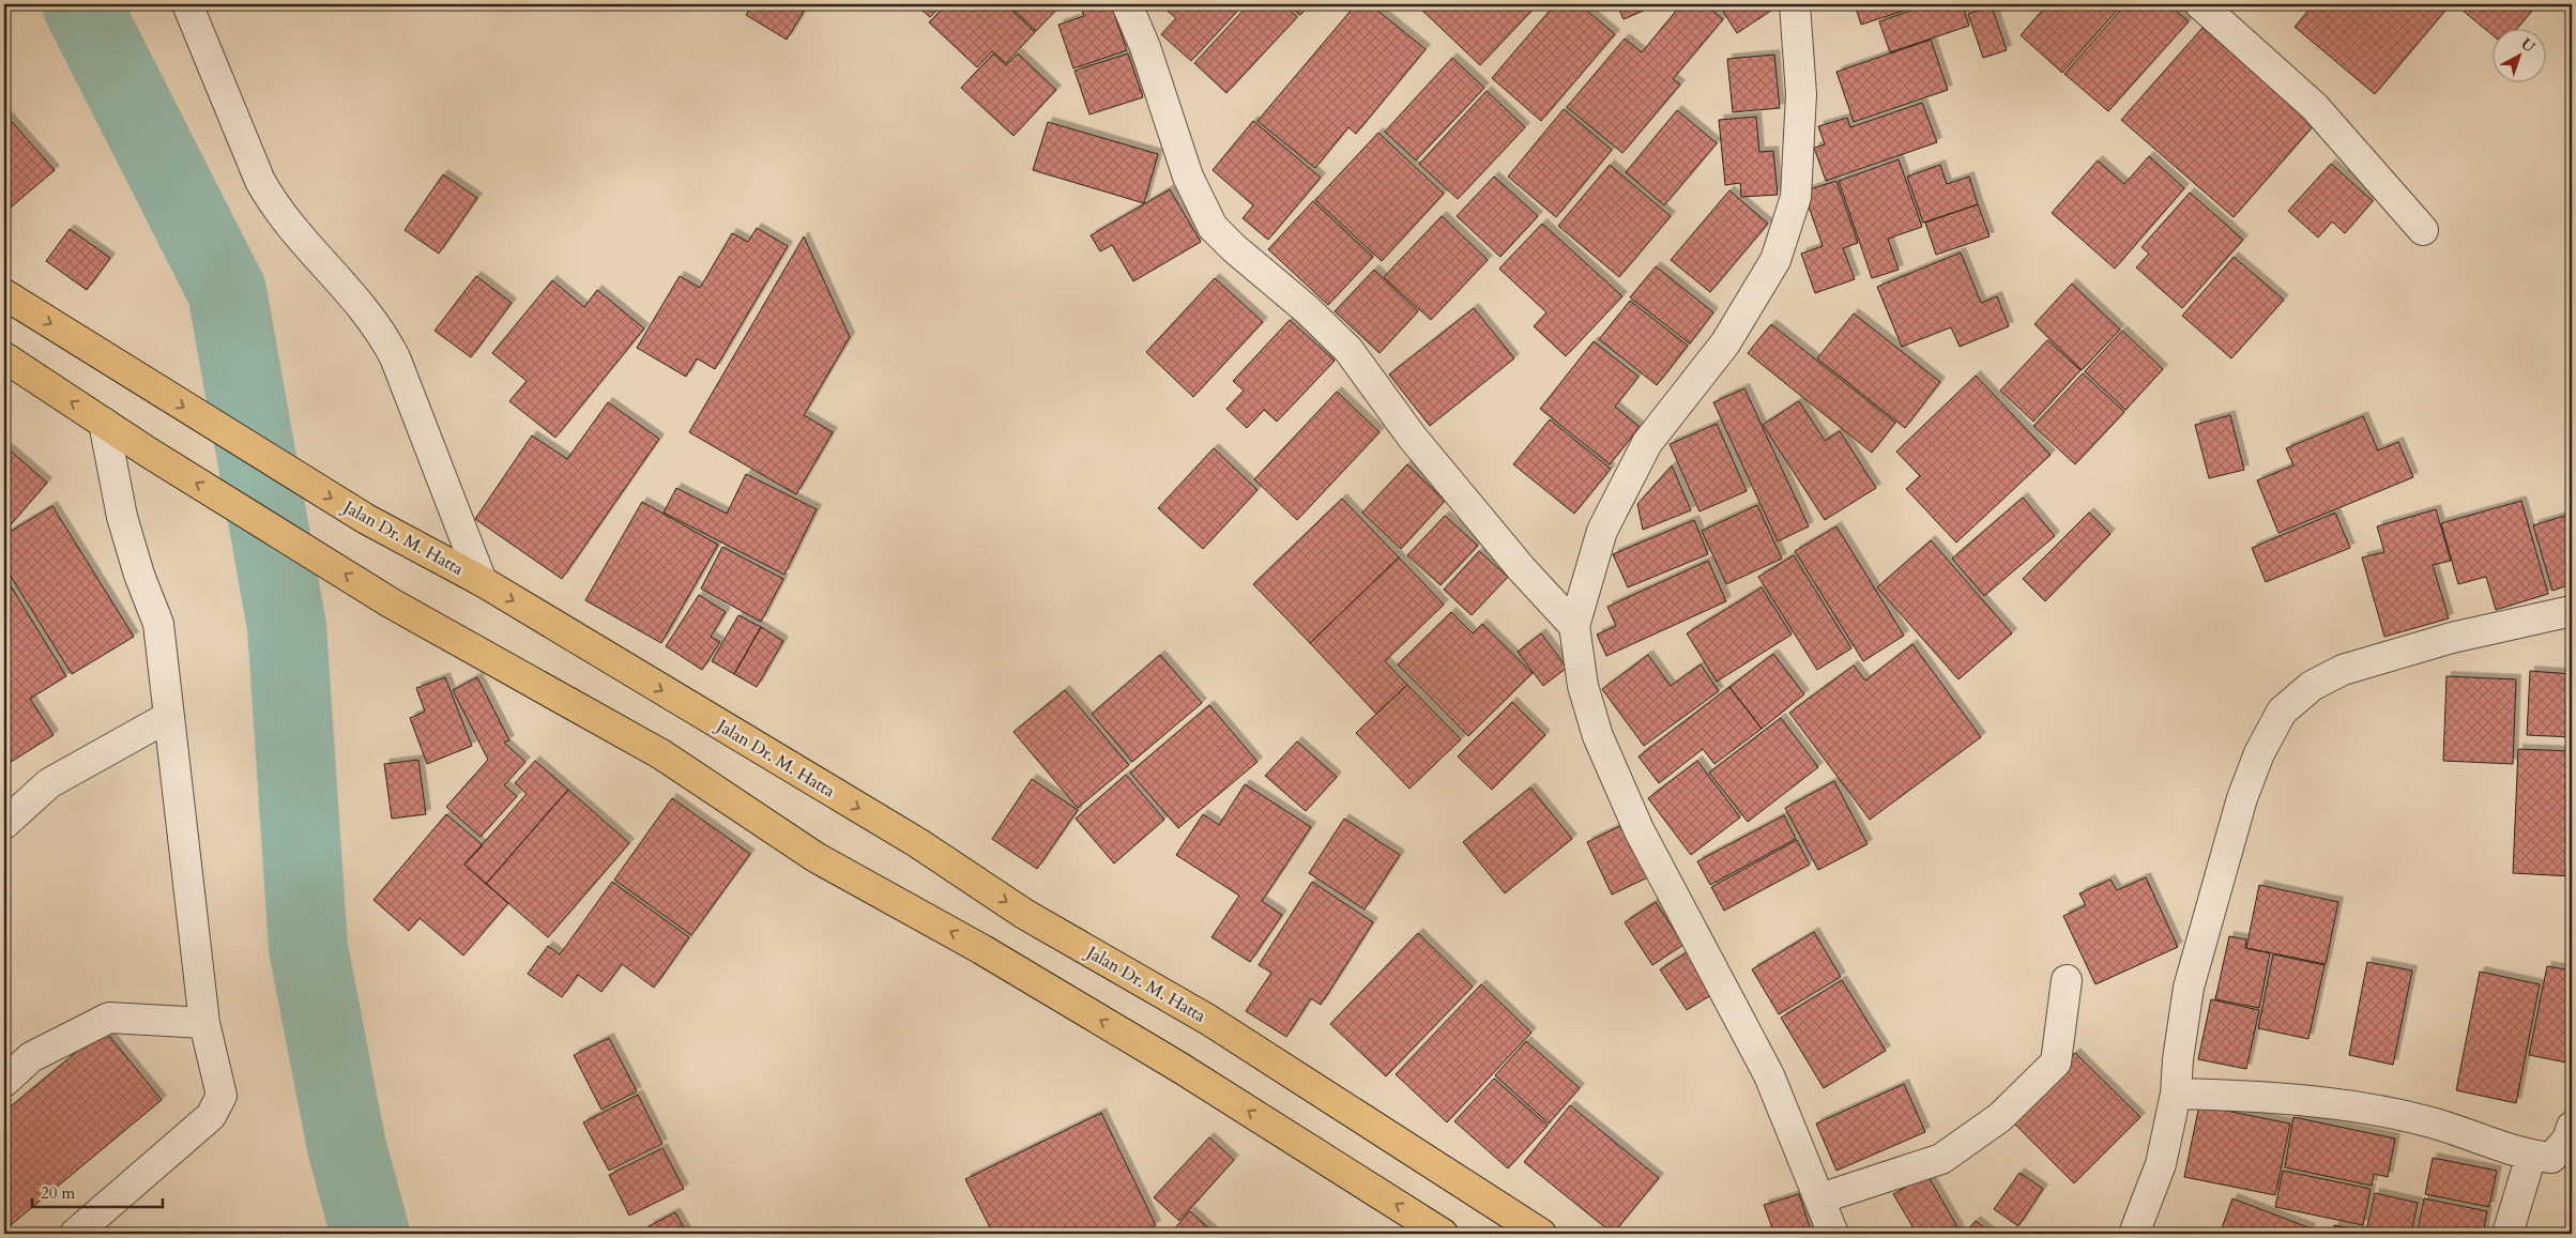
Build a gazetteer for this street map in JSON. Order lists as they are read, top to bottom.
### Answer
{
  "streets": {
    "main road": ["Jalan Dr. M. Hatta"]
  },
  "scale_bar": "20 m",
  "north": "top right"
}
